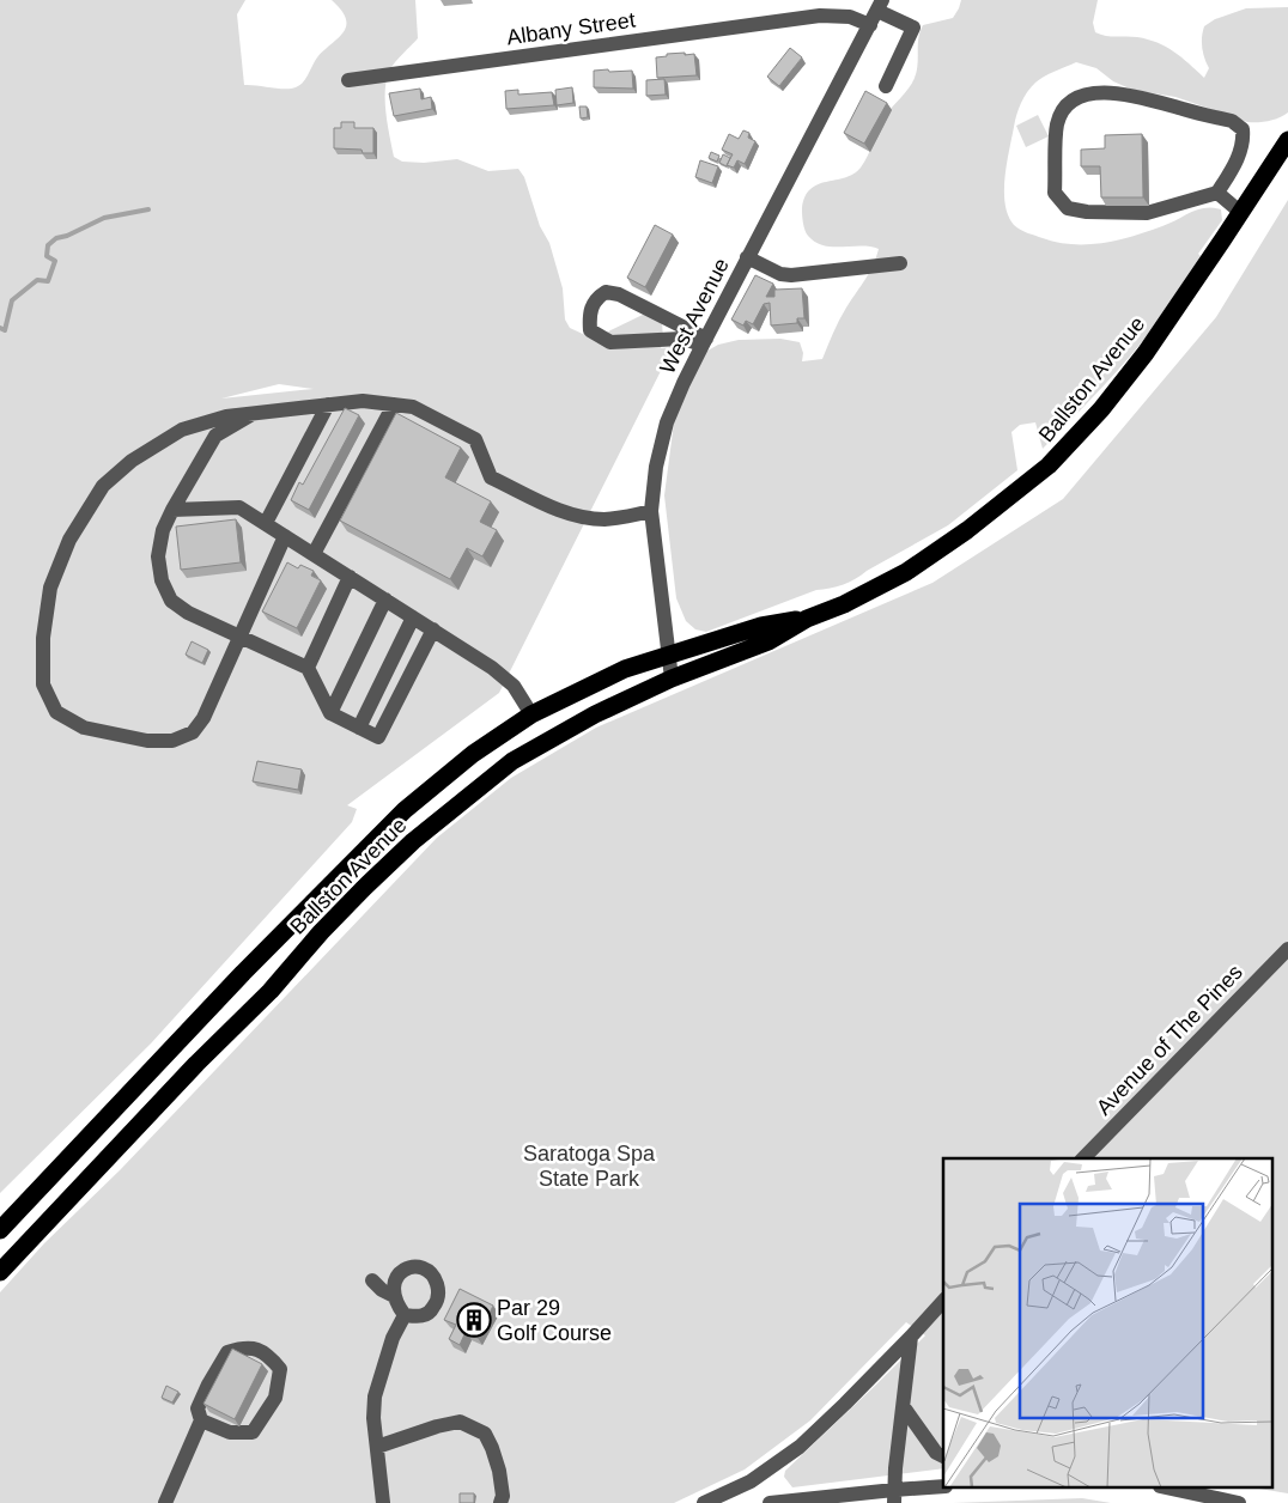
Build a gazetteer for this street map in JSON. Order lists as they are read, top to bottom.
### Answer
{
  "streets": {
    "highway": ["Ballston Avenue"],
    "street": ["Albany Street", "West Avenue", "Avenue of The Pines"]
  },
  "crossings": [
    ["Albany Street", "West Avenue"],
    ["West Avenue", "Ballston Avenue"]
  ],
  "parks": ["Saratoga Spa State Park"],
  "places": {
    "building": ["Par 29 Golf Course"]
  }
}
